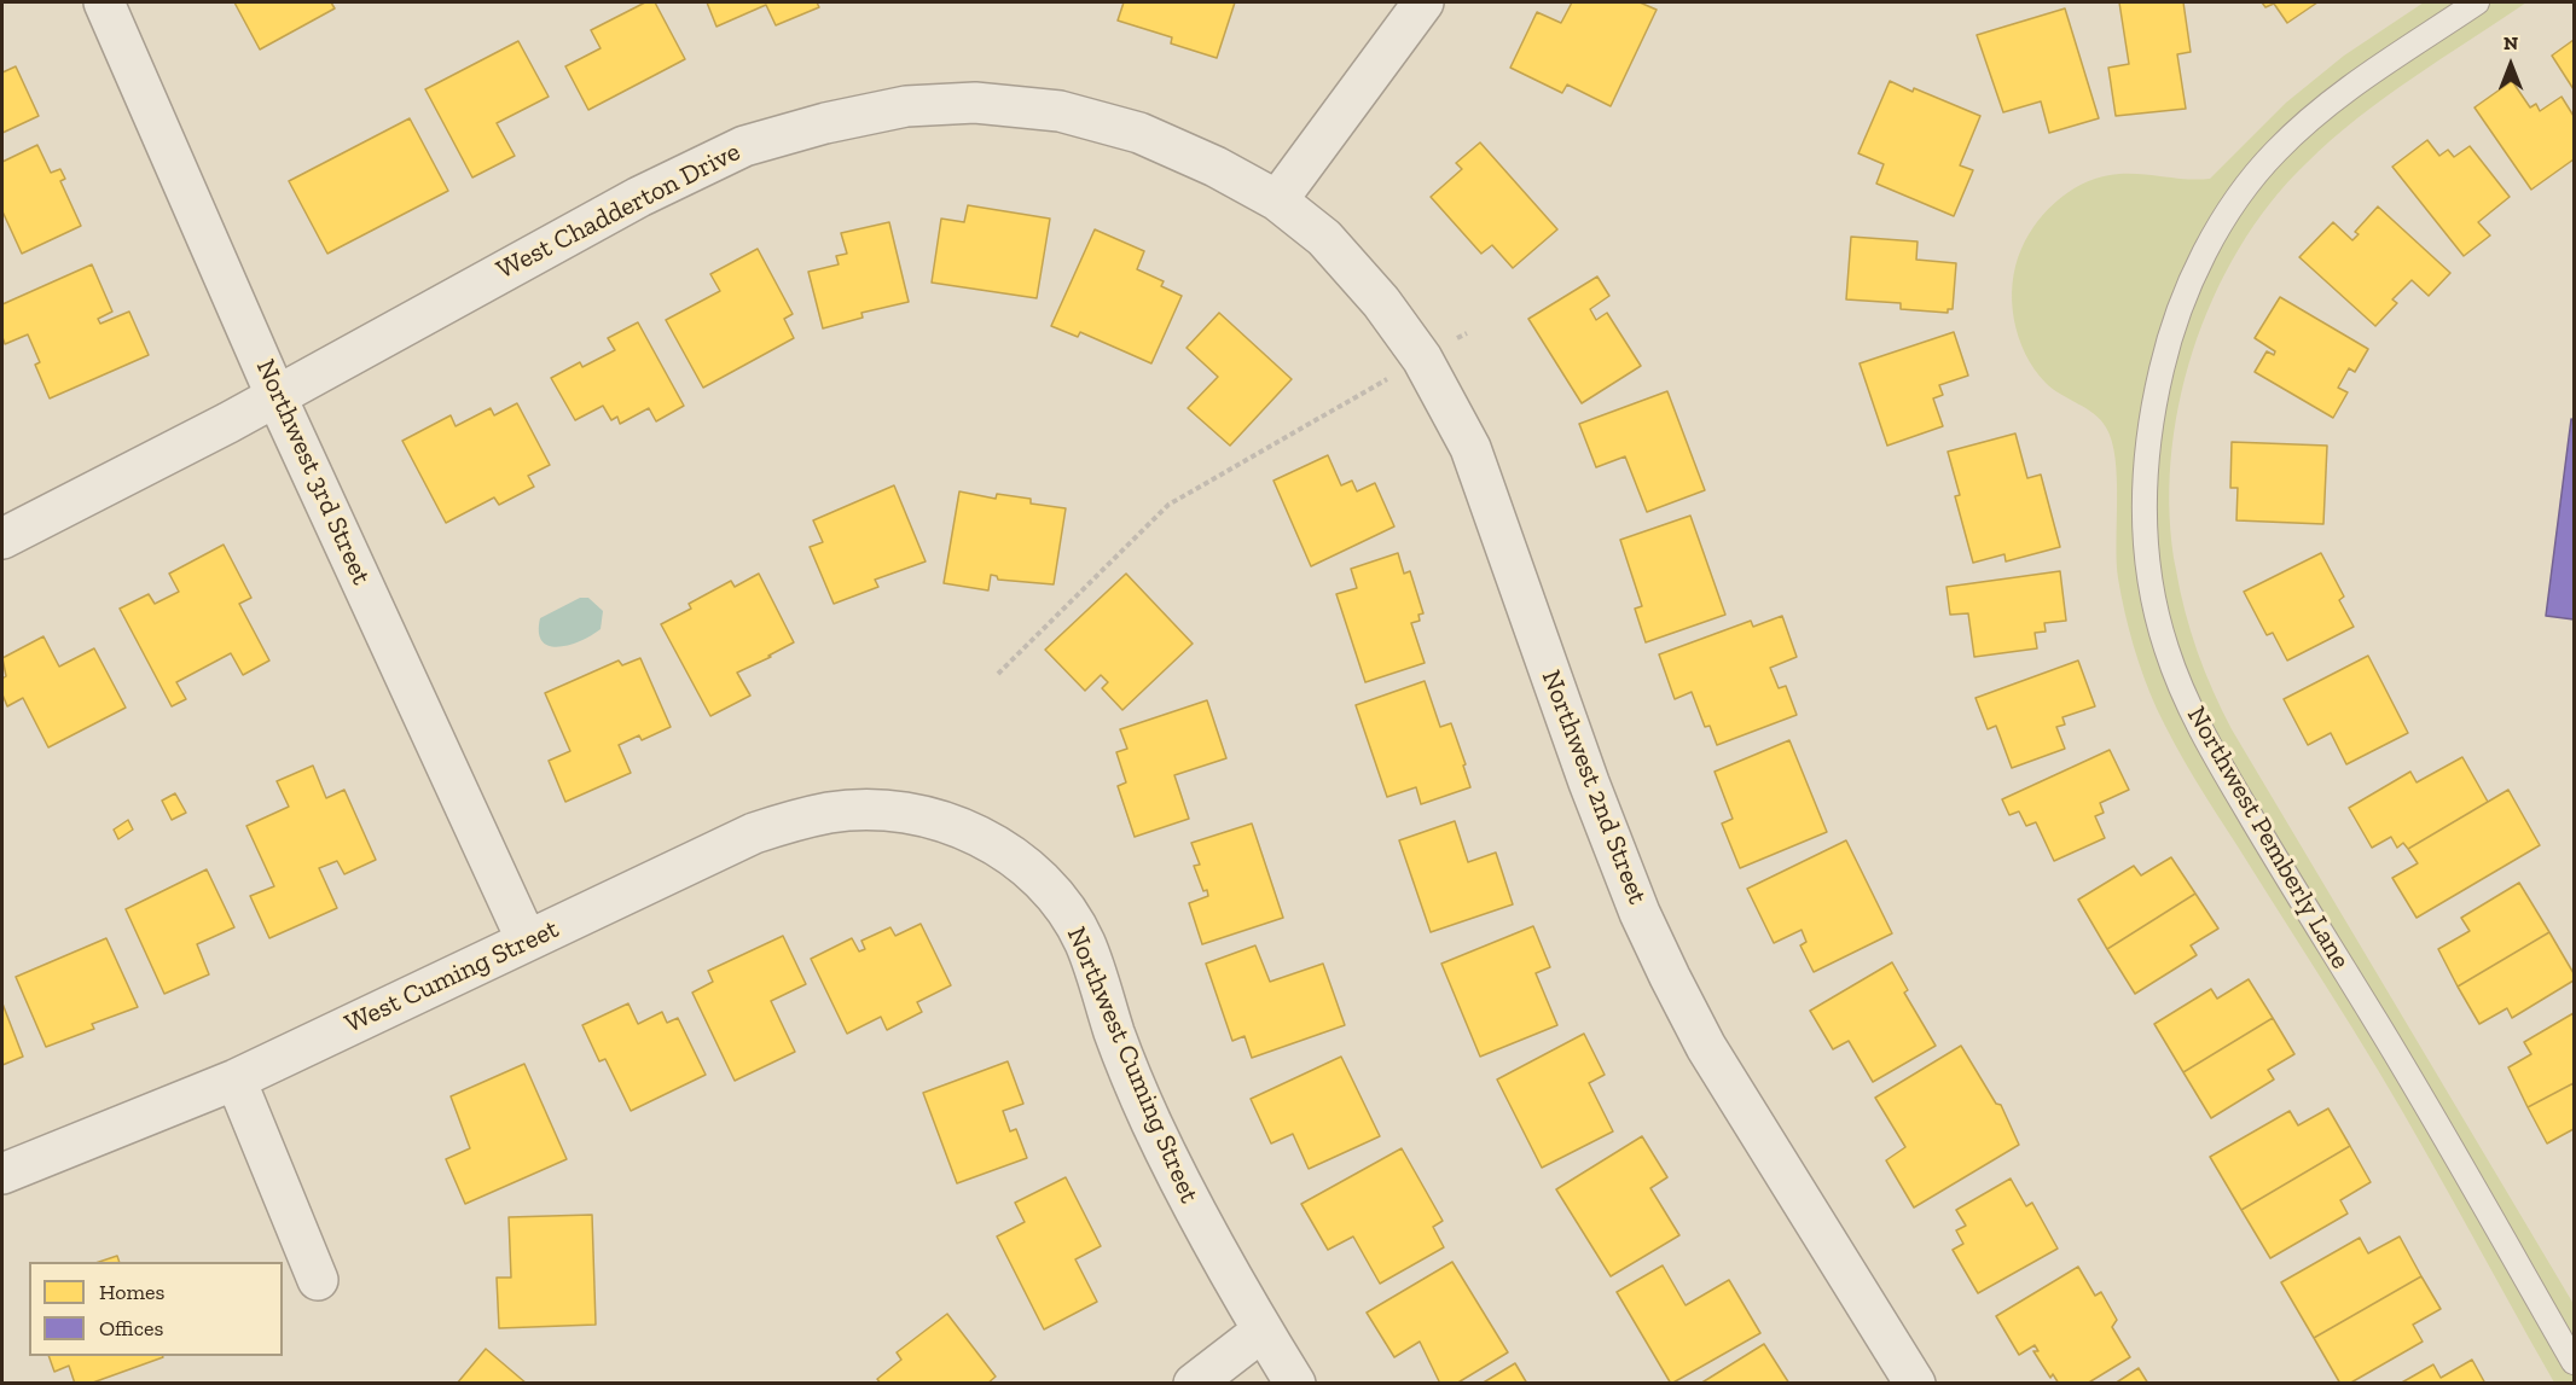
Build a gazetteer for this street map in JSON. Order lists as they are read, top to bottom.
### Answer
{
  "streets": {
    "street": [
      "West Chadderton Drive",
      "Northwest 3rd Street",
      "Northwest 2nd Street",
      "West Cuming Street",
      "Northwest Cuming Street"
    ],
    "lane": ["Northwest Pemberly Lane"]
  },
  "crossings": [
    ["West Chadderton Drive", "Northwest 3rd Street"],
    ["West Chadderton Drive", "Northwest 2nd Street"],
    ["Northwest 3rd Street", "West Cuming Street"],
    ["West Cuming Street", "Northwest Cuming Street"]
  ],
  "legend": ["Homes", "Offices"],
  "north": "top"
}
